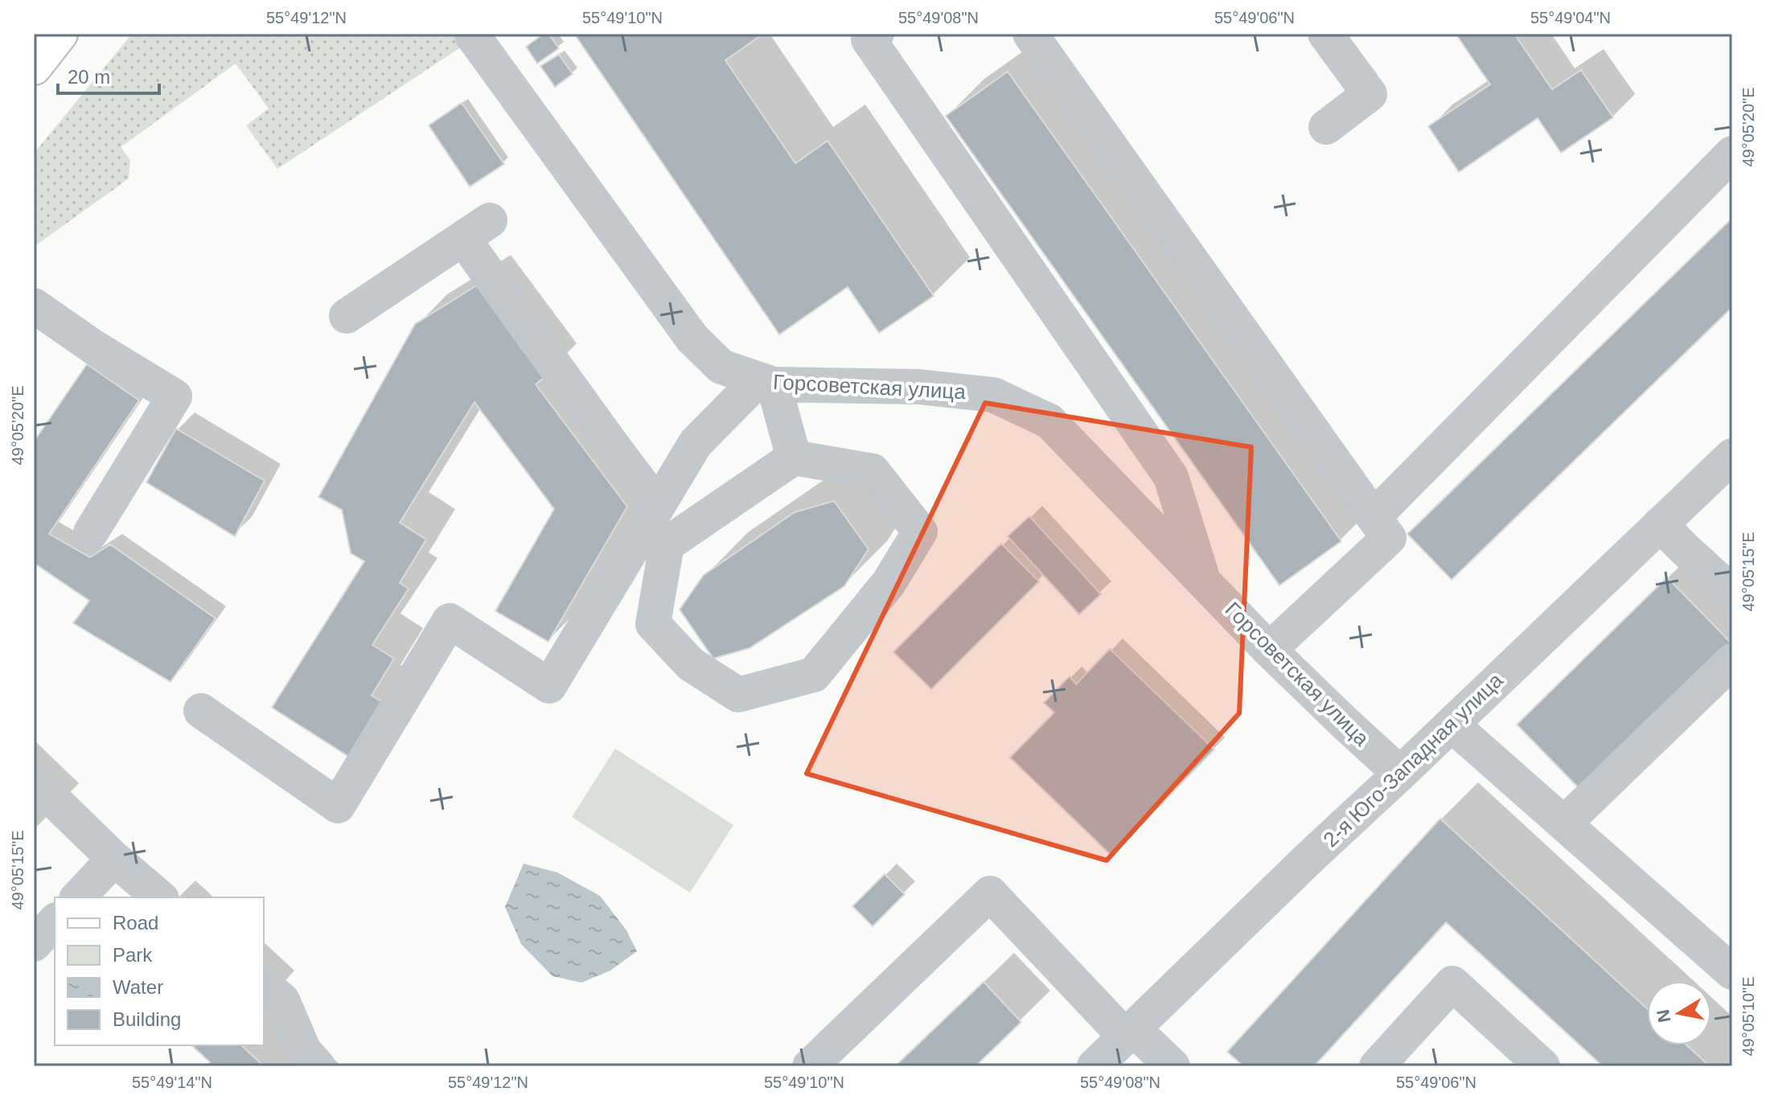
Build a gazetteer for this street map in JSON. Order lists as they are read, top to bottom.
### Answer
{
  "streets": {
    "street": ["Горсоветская улица", "2-я Юго-Западная улица"]
  },
  "crossings": [
    ["Горсоветская улица", "2-я Юго-Западная улица"]
  ],
  "legend": [
    "Road",
    "Park",
    "Water",
    "Building"
  ],
  "scale_bar": "20 m",
  "north": "left",
  "coordinates": [
    "55°49'12\"N",
    "55°49'10\"N",
    "55°49'08\"N",
    "55°49'06\"N",
    "55°49'04\"N",
    "49°05'20\"E",
    "49°05'15\"E",
    "49°05'10\"E",
    "55°49'14\"N"
  ]
}
